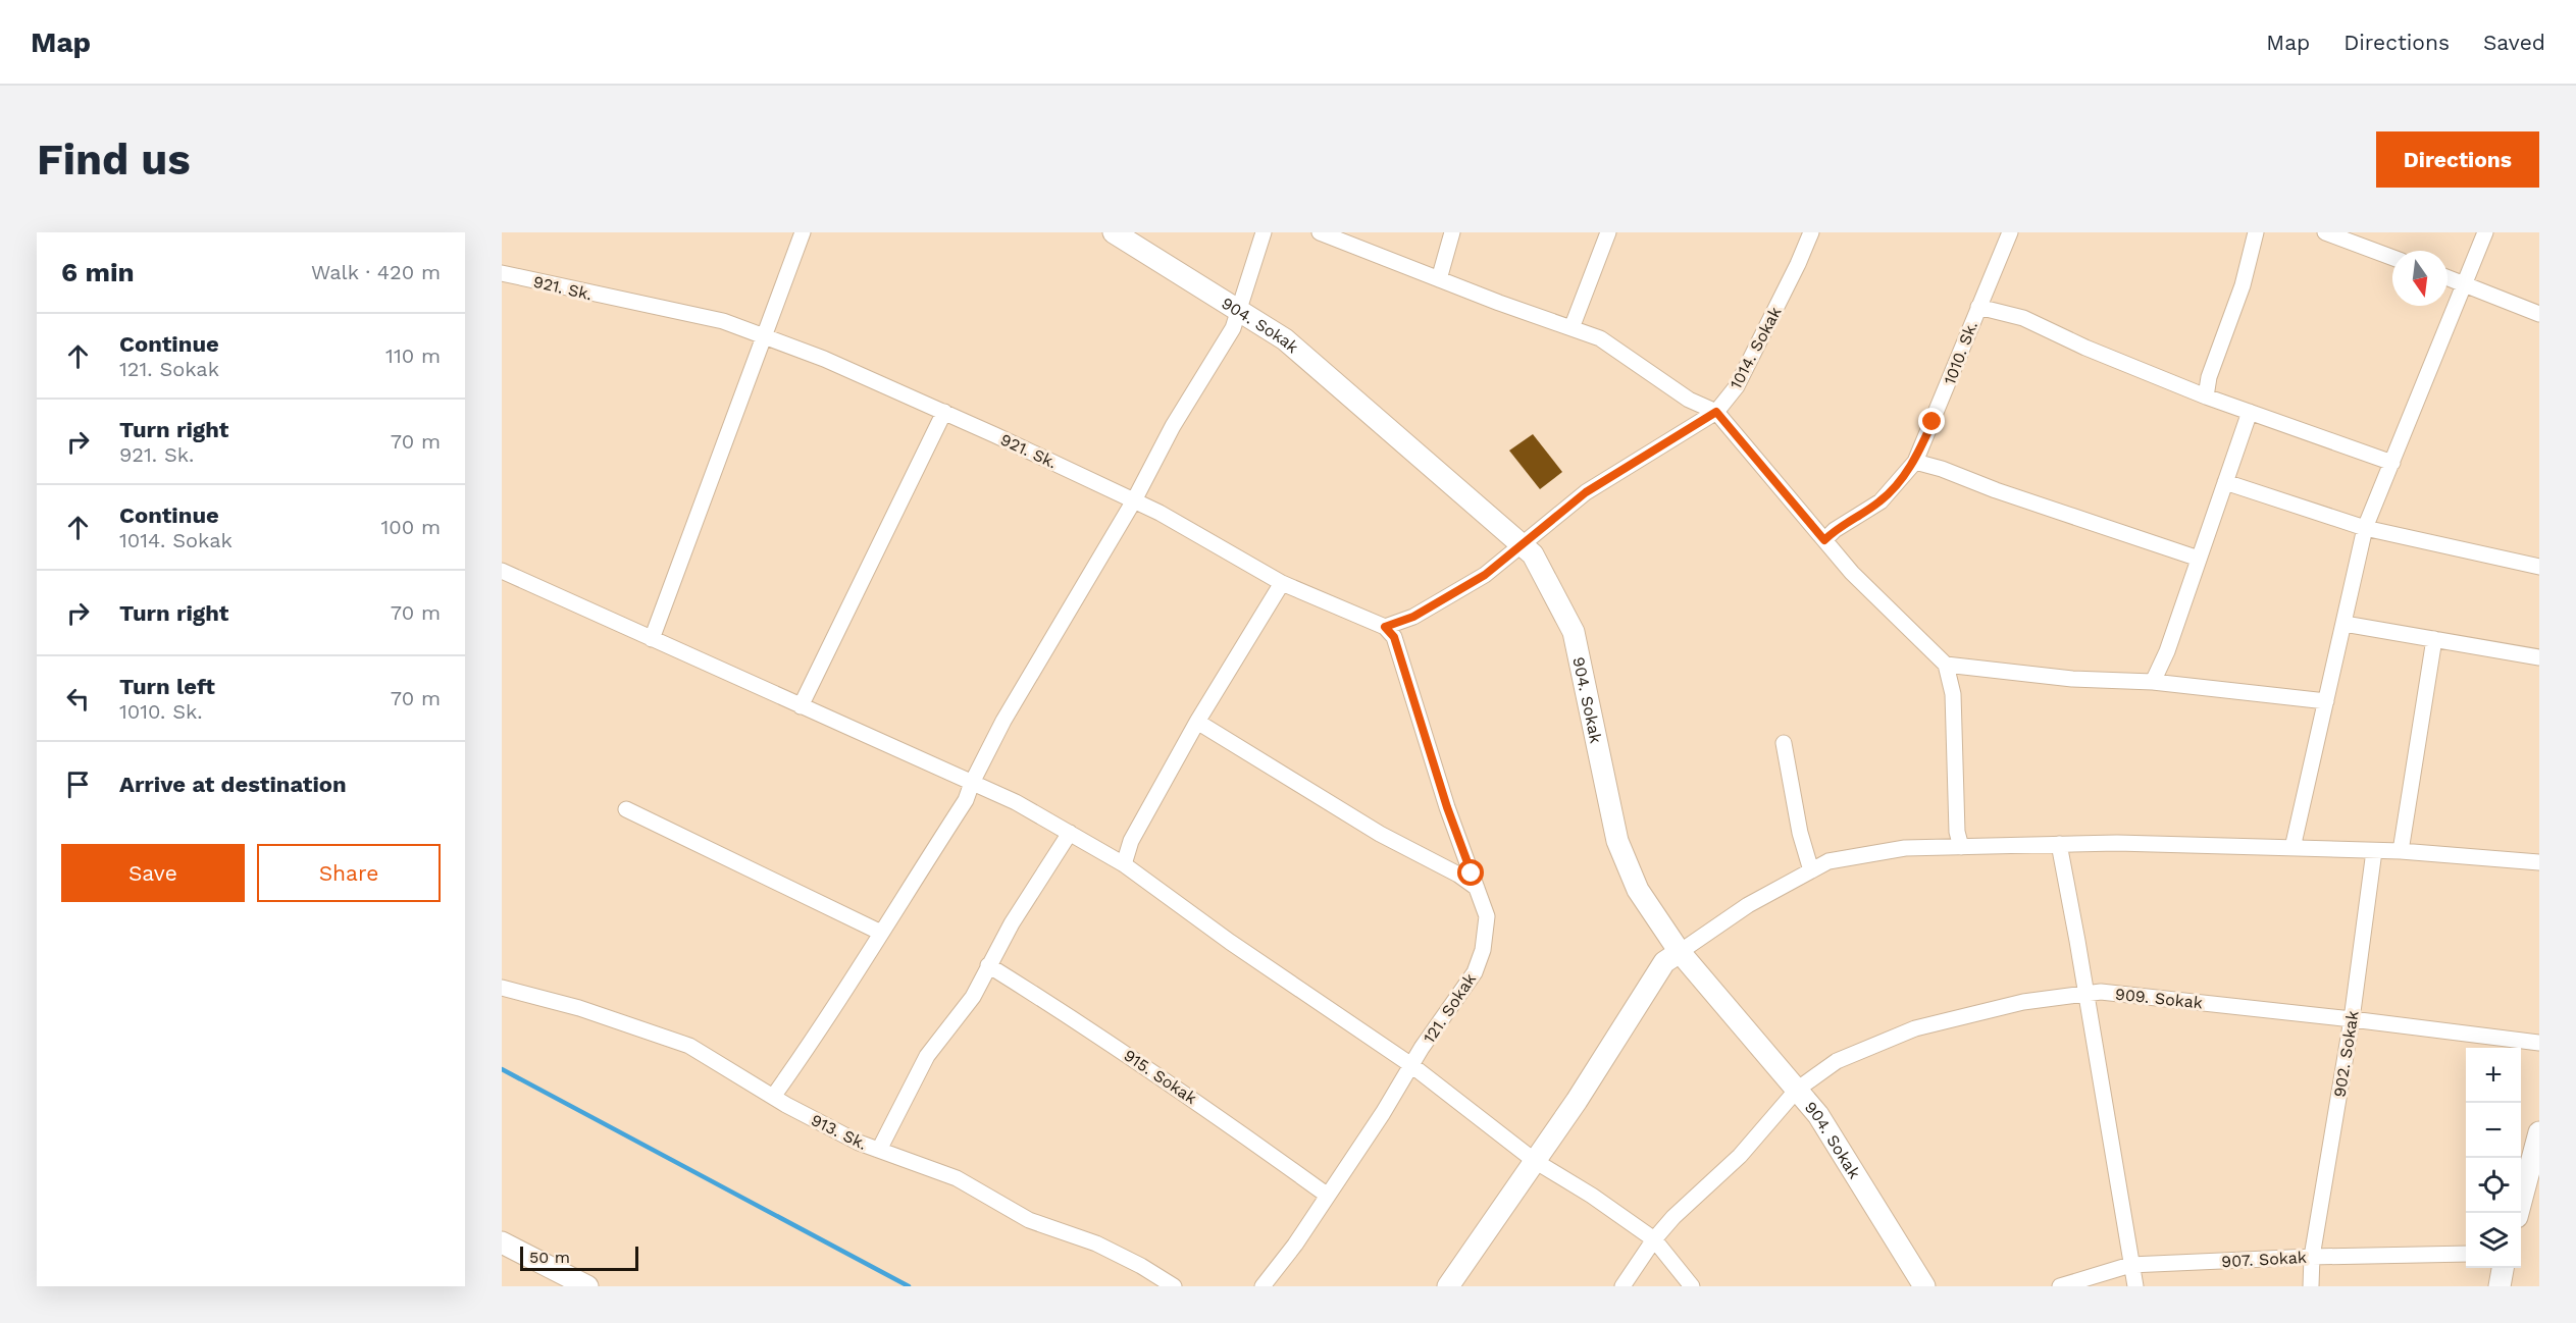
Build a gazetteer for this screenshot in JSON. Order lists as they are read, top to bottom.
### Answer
{
  "streets": {
    "street": [
      "921. Sk.",
      "904. Sokak",
      "1014. Sokak",
      "1010. Sk.",
      "909. Sokak",
      "121. Sokak",
      "902. Sokak",
      "915. Sokak",
      "913. Sk.",
      "907. Sokak"
    ]
  },
  "crossings": [
    ["921. Sk.", "121. Sokak"],
    ["904. Sokak", "1014. Sokak"],
    ["904. Sokak", "909. Sokak"],
    ["909. Sokak", "902. Sokak"],
    ["121. Sokak", "915. Sokak"],
    ["902. Sokak", "907. Sokak"]
  ],
  "scale_bar": "50 m",
  "north": "bottom",
  "page": {
    "header": "Map",
    "nav": ["Map", "Directions", "Saved"],
    "buttons": [
      "Directions",
      ["Save", "Share"]
    ],
    "title": "Find us",
    "heading": ["6 min", "Walk · 420 m"],
    "list": [
      ["Continue", "121. Sokak", "110 m"],
      ["Turn right", "921. Sk.", "70 m"],
      ["Continue", "1014. Sokak", "100 m"],
      ["Turn right", "70 m"],
      ["Turn left", "1010. Sk.", "70 m"],
      "Arrive at destination"
    ],
    "map_buttons": ["+", "−"],
    "scale": "50 m"
  }
}
